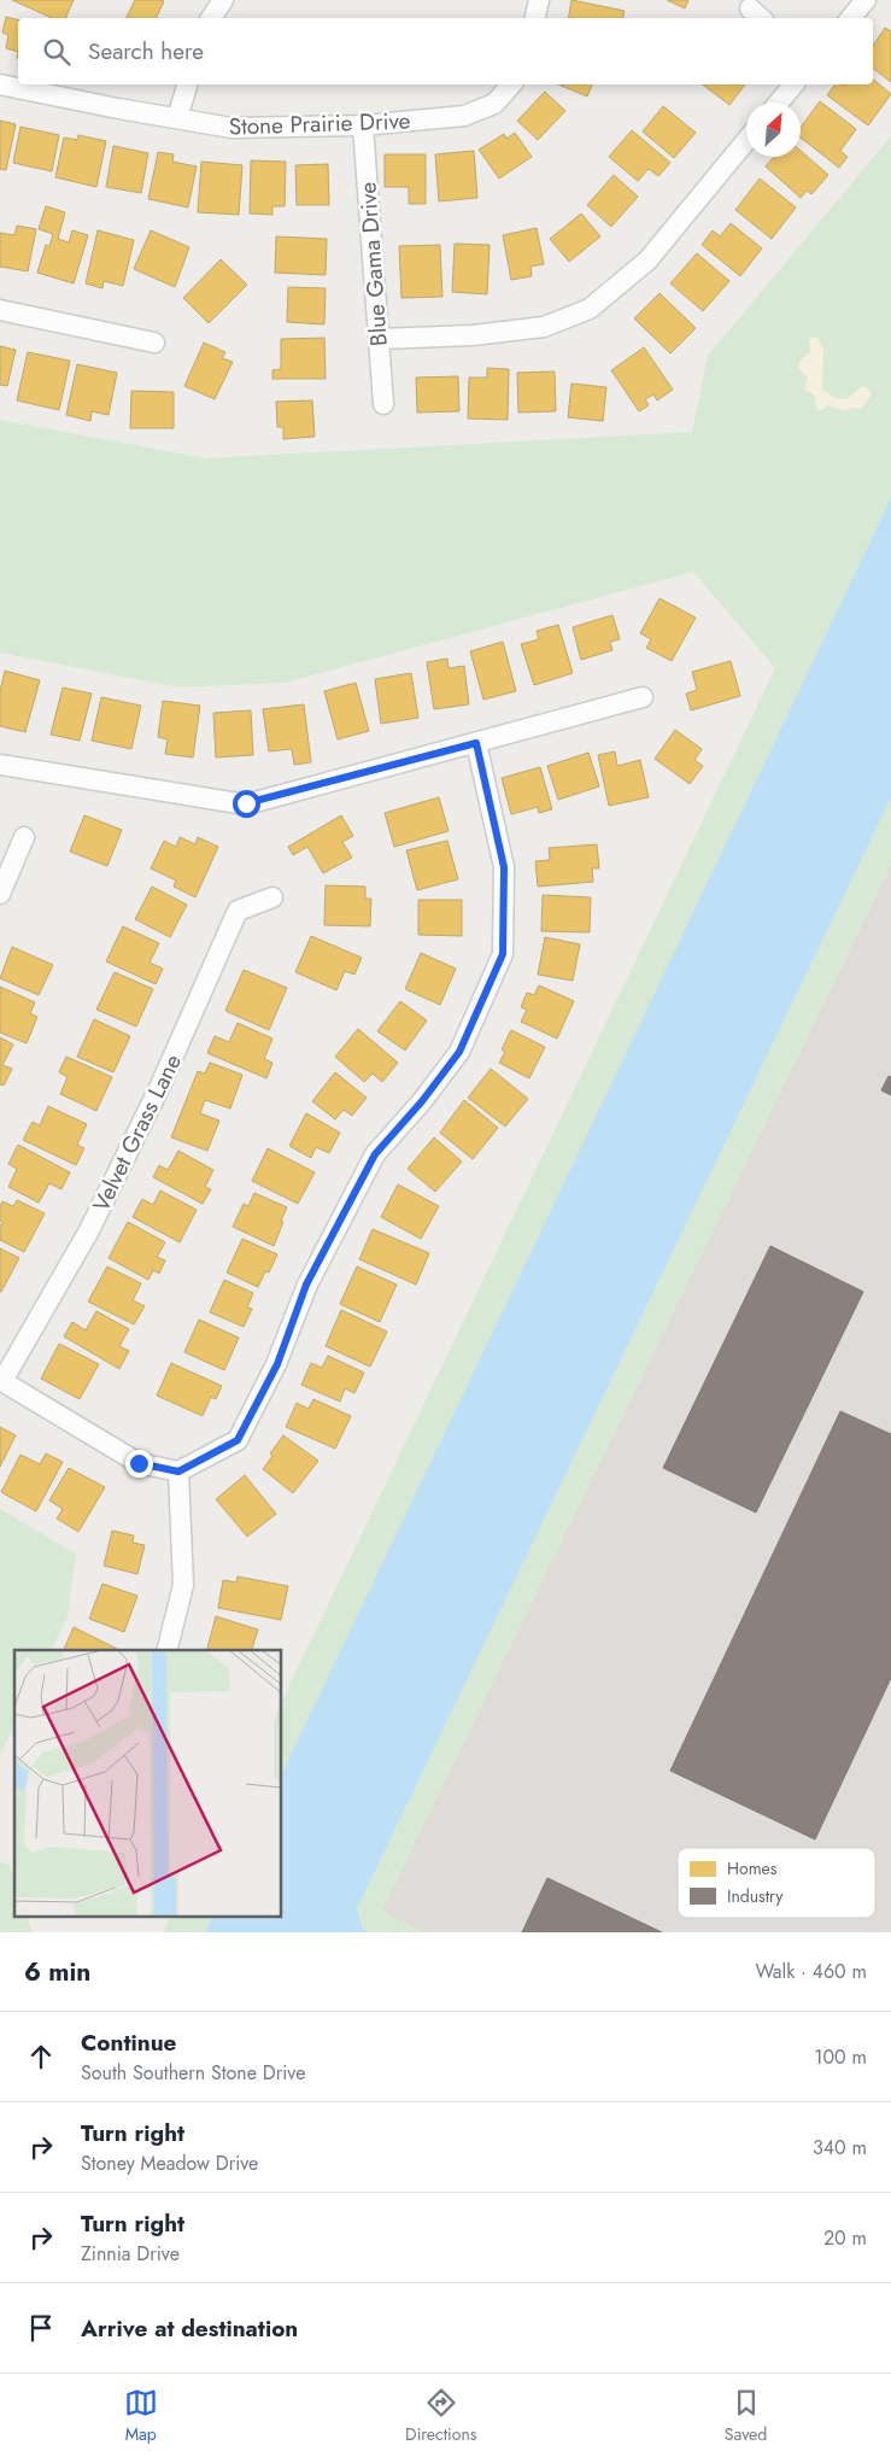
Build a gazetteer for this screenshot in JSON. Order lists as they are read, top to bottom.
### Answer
{
  "streets": {
    "street": ["Stone Prairie Drive", "Blue Gama Drive", "Velvet Grass Lane"]
  },
  "crossings": [
    ["Stone Prairie Drive", "Blue Gama Drive"]
  ],
  "legend": ["Homes", "Industry"],
  "north": "top right",
  "page": {
    "search": "Search here",
    "heading": ["6 min", "Walk · 460 m"],
    "list": [
      ["Continue", "South Southern Stone Drive", "100 m"],
      ["Turn right", "Stoney Meadow Drive", "340 m"],
      ["Turn right", "Zinnia Drive", "20 m"],
      "Arrive at destination"
    ],
    "nav": ["Map", "Directions", "Saved"]
  }
}
